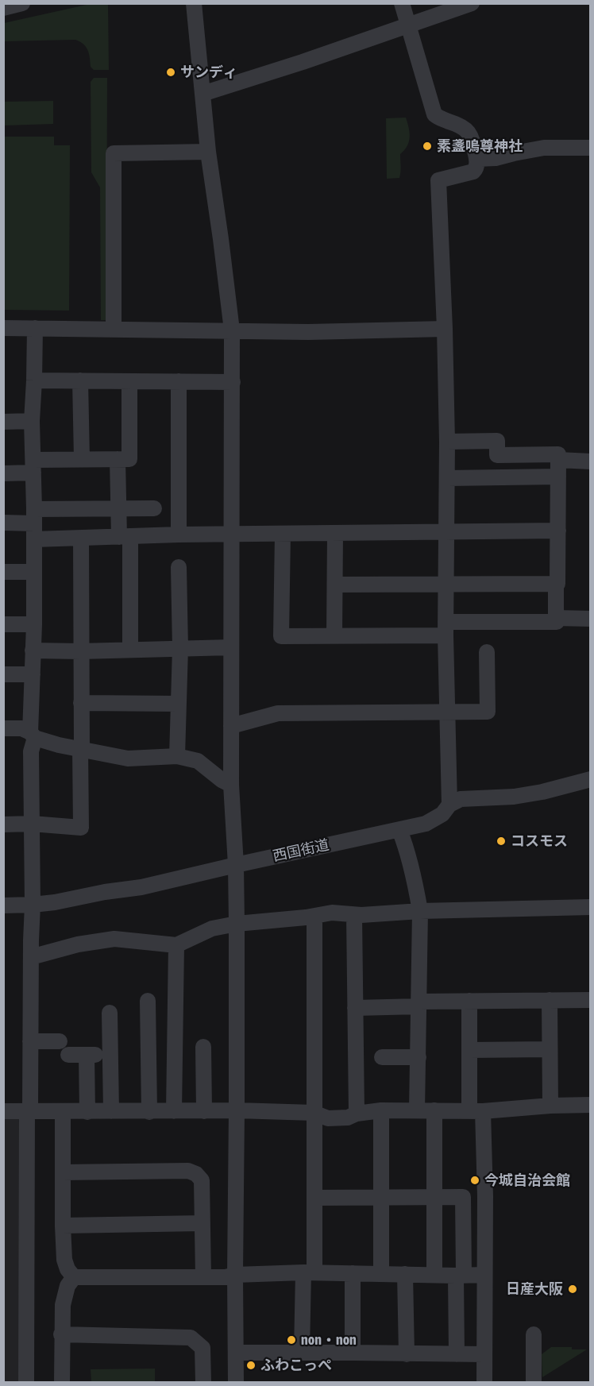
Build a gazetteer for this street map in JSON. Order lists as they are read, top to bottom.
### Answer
{
  "streets": {
    "street": ["西国街道"]
  },
  "places": [
    "サンディ",
    "素盞嗚尊神社",
    "コスモス",
    "今城自治会館",
    "日産大阪",
    "non・non",
    "ふわこっぺ"
  ]
}
